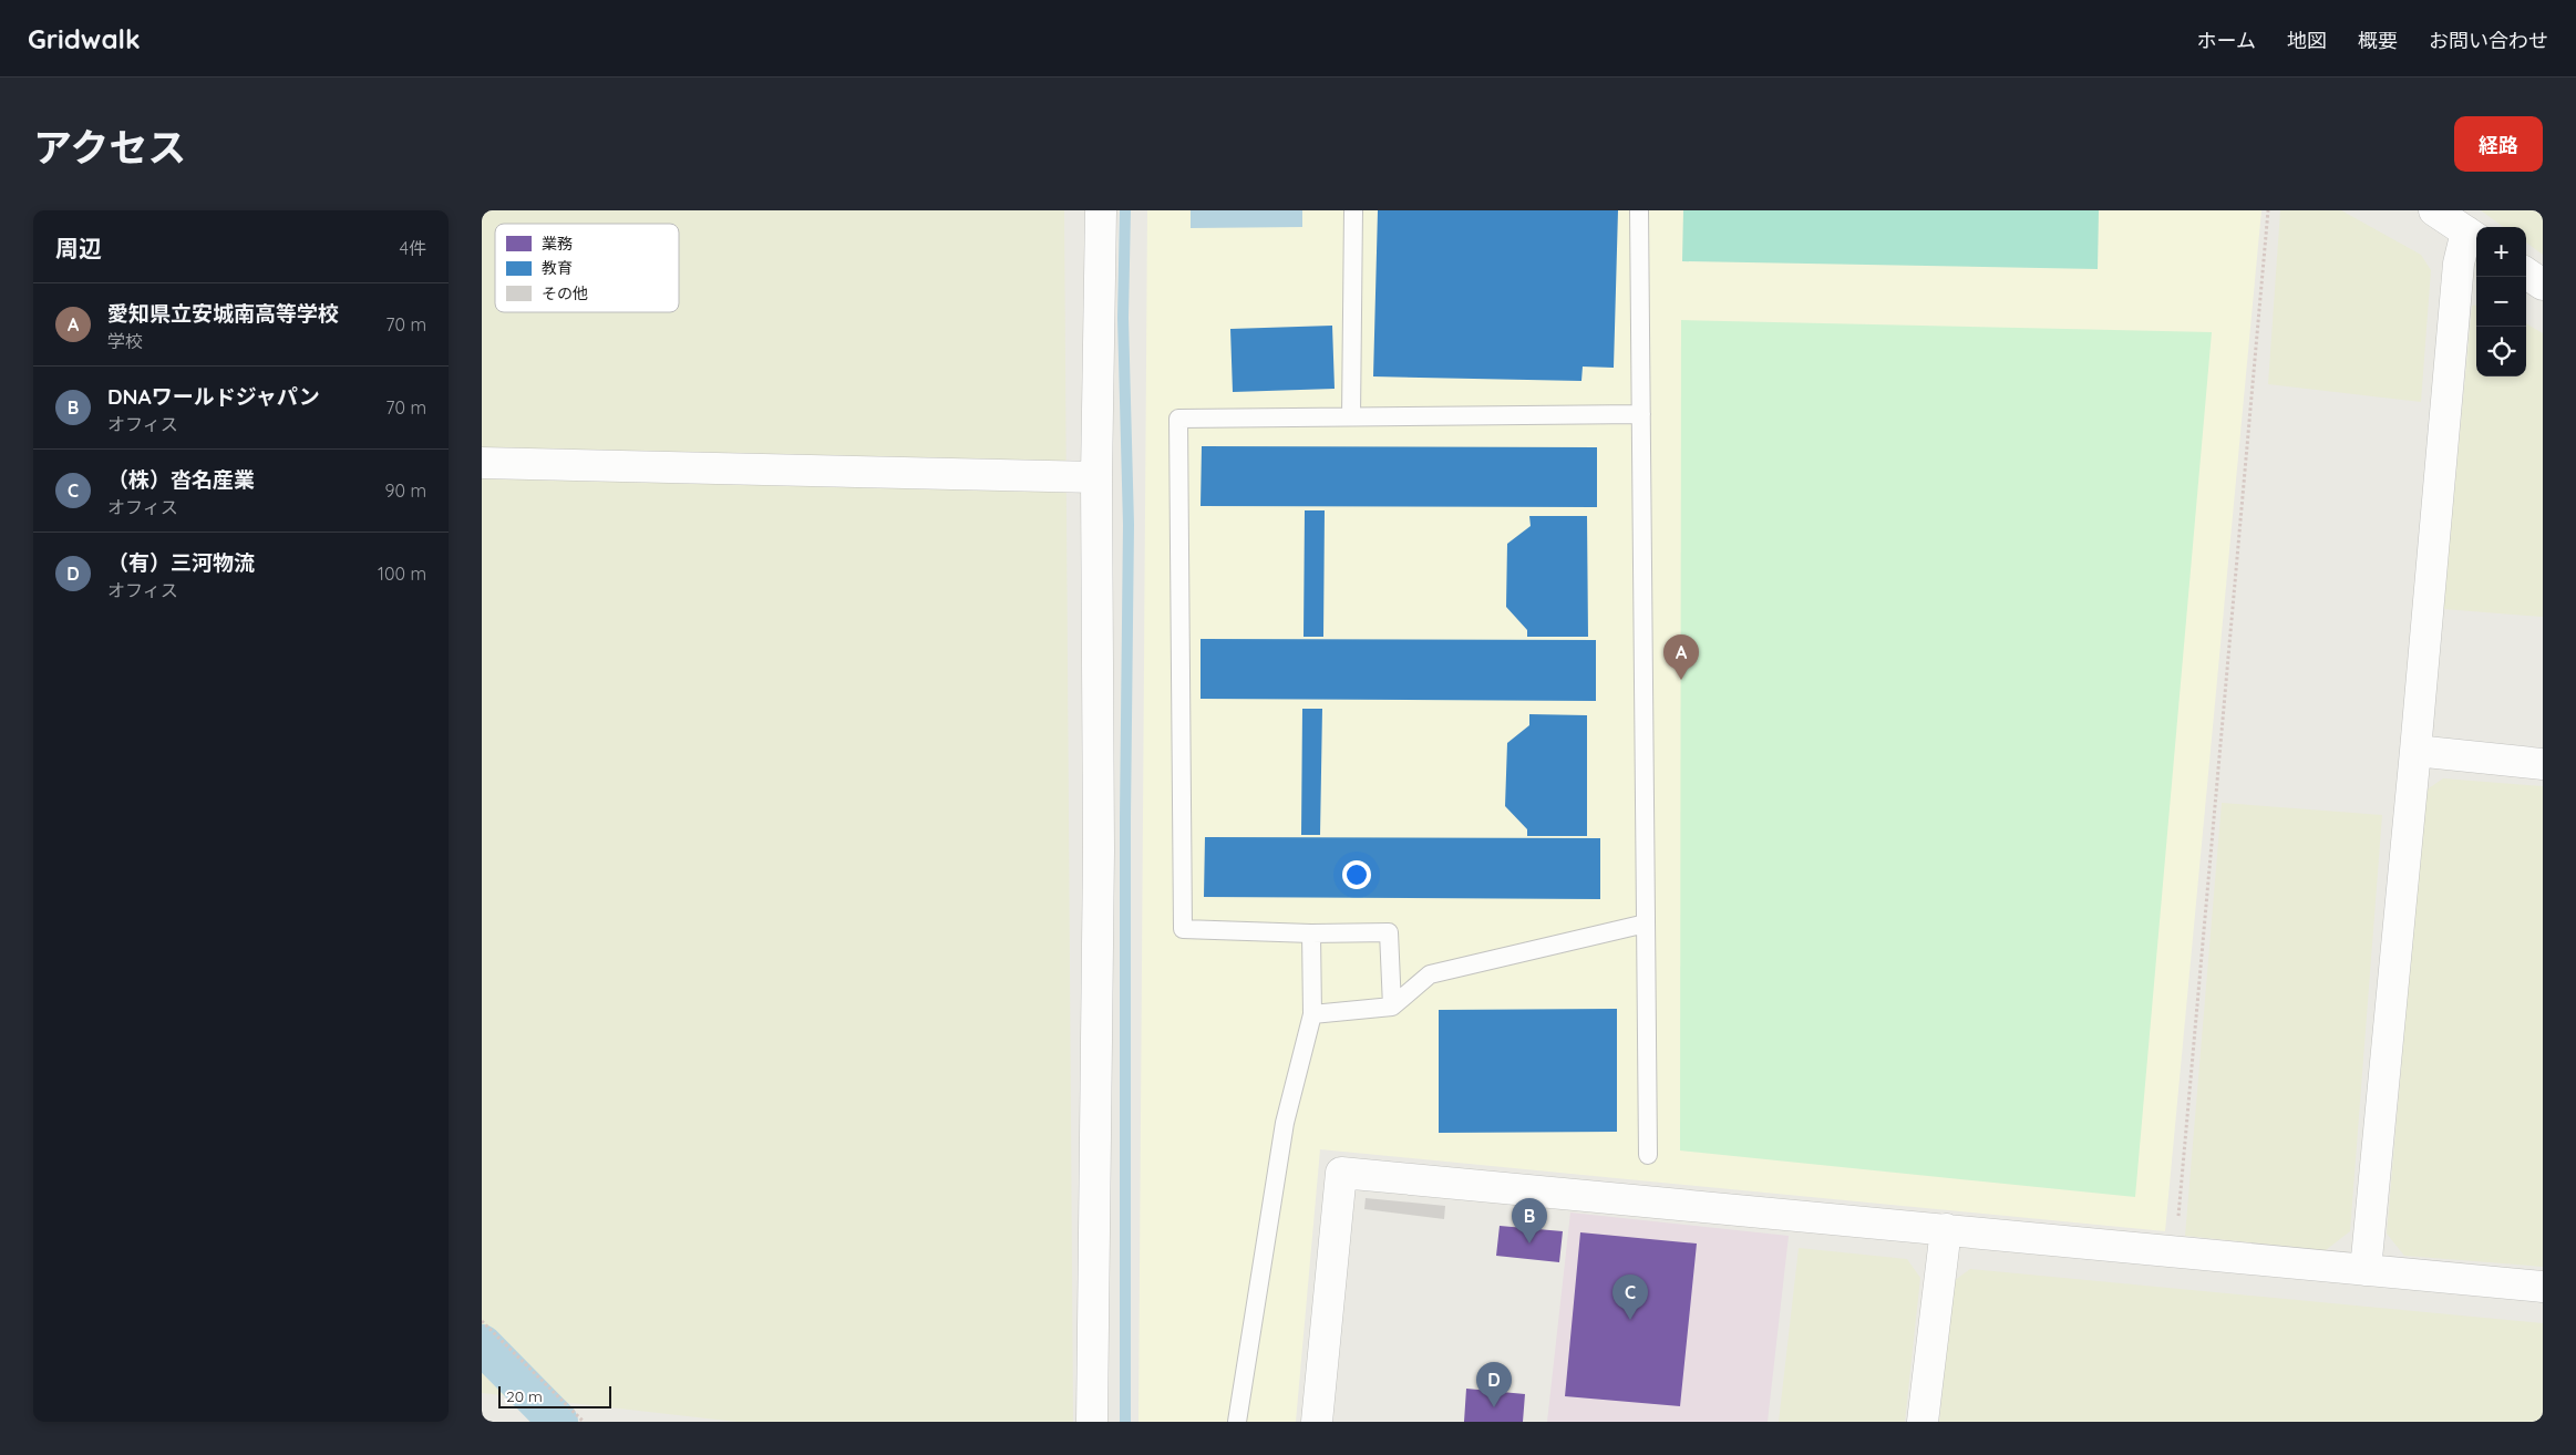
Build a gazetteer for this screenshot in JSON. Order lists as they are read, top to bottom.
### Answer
{
  "legend": ["業務", "教育", "その他"],
  "scale_bar": "20 m",
  "page": {
    "header": "Gridwalk",
    "nav": [
      "ホーム",
      "地図",
      "概要",
      "お問い合わせ"
    ],
    "title": "アクセス",
    "buttons": "経路",
    "heading": ["周辺", "4件"],
    "map_buttons": ["+", "−"],
    "list": [
      {
        "mark": "A",
        "name": "愛知県立安城南高等学校",
        "note": "学校",
        "value": "70 m"
      },
      {
        "mark": "B",
        "name": "DNAワールドジャパン",
        "note": "オフィス",
        "value": "70 m"
      },
      {
        "mark": "C",
        "name": "（株）沓名産業",
        "note": "オフィス",
        "value": "90 m"
      },
      {
        "mark": "D",
        "name": "（有）三河物流",
        "note": "オフィス",
        "value": "100 m"
      }
    ],
    "pins": [
      "A",
      "B",
      "C",
      "D"
    ],
    "scale": "20 m"
  }
}
